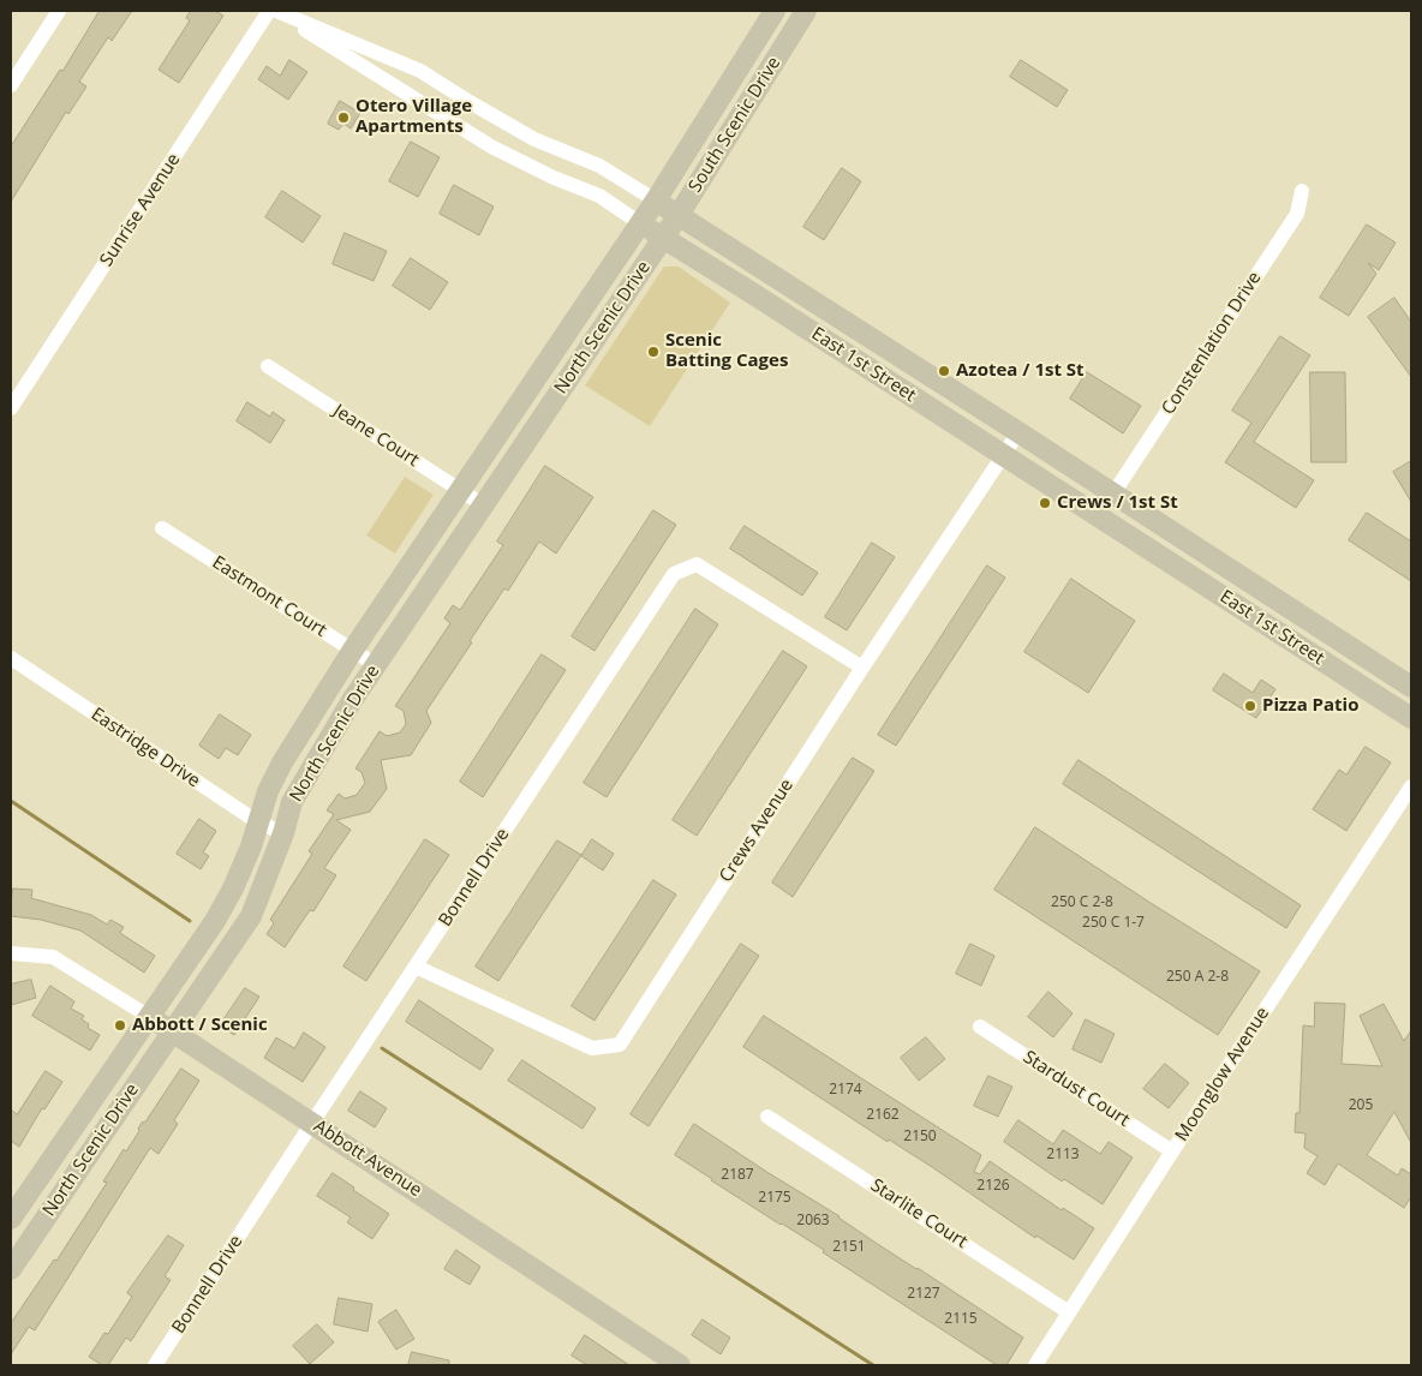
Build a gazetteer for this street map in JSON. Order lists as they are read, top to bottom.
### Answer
{
  "streets": {
    "main road": [
      "South Scenic Drive",
      "North Scenic Drive",
      "East 1st Street",
      "Abbott Avenue"
    ],
    "street": [
      "Sunrise Avenue",
      "Constenlation Drive",
      "Jeane Court",
      "Eastmont Court",
      "Eastridge Drive",
      "Crews Avenue",
      "Bonnell Drive",
      "Moonglow Avenue",
      "Stardust Court",
      "Starlite Court"
    ]
  },
  "crossings": [
    ["South Scenic Drive", "North Scenic Drive"],
    ["South Scenic Drive", "East 1st Street"],
    ["North Scenic Drive", "East 1st Street"],
    ["North Scenic Drive", "Jeane Court"],
    ["North Scenic Drive", "Eastmont Court"],
    ["North Scenic Drive", "Eastridge Drive"],
    ["North Scenic Drive", "Abbott Avenue"],
    ["Constenlation Drive", "East 1st Street"],
    ["East 1st Street", "Crews Avenue"],
    ["Crews Avenue", "Bonnell Drive"],
    ["Bonnell Drive", "Abbott Avenue"],
    ["Moonglow Avenue", "Stardust Court"],
    ["Moonglow Avenue", "Starlite Court"]
  ],
  "places": [
    "Otero Village Apartments",
    "Scenic Batting Cages",
    "Azotea / 1st St",
    "Crews / 1st St",
    "Pizza Patio",
    "Abbott / Scenic"
  ],
  "house_numbers": [
    "250 C 2-8",
    "250 C 1-7",
    "250 A 2-8",
    "2174",
    "205",
    "2162",
    "2150",
    "2113",
    "2187",
    "2126",
    "2175",
    "2063",
    "2151",
    "2127",
    "2115"
  ]
}
